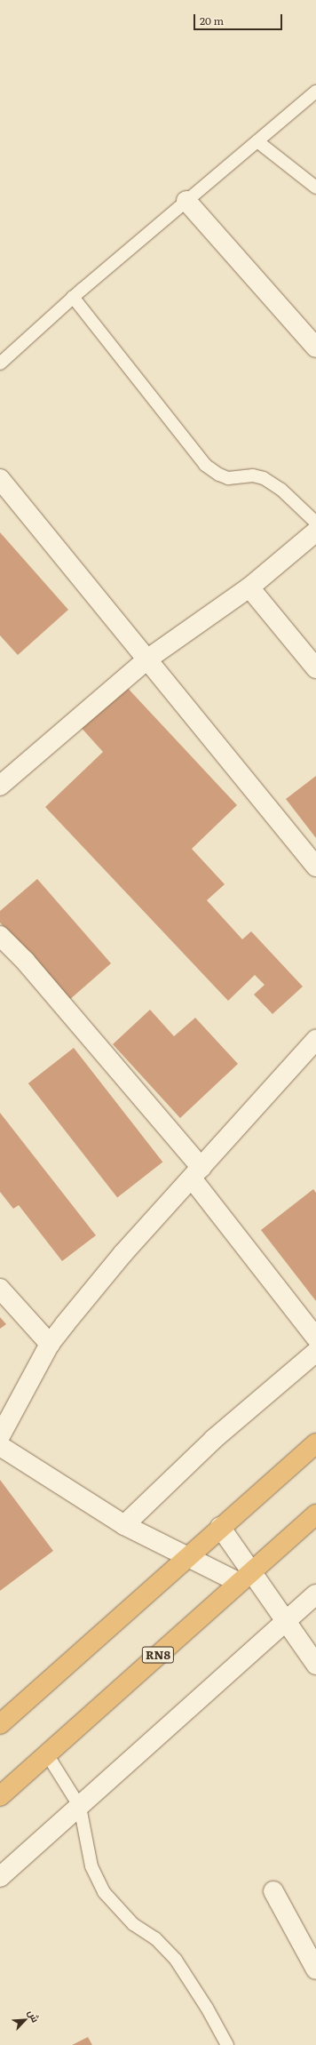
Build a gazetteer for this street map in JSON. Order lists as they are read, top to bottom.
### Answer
{
  "streets": {
    "highway": ["RN8"]
  },
  "scale_bar": "20 m",
  "north": "top right"
}
